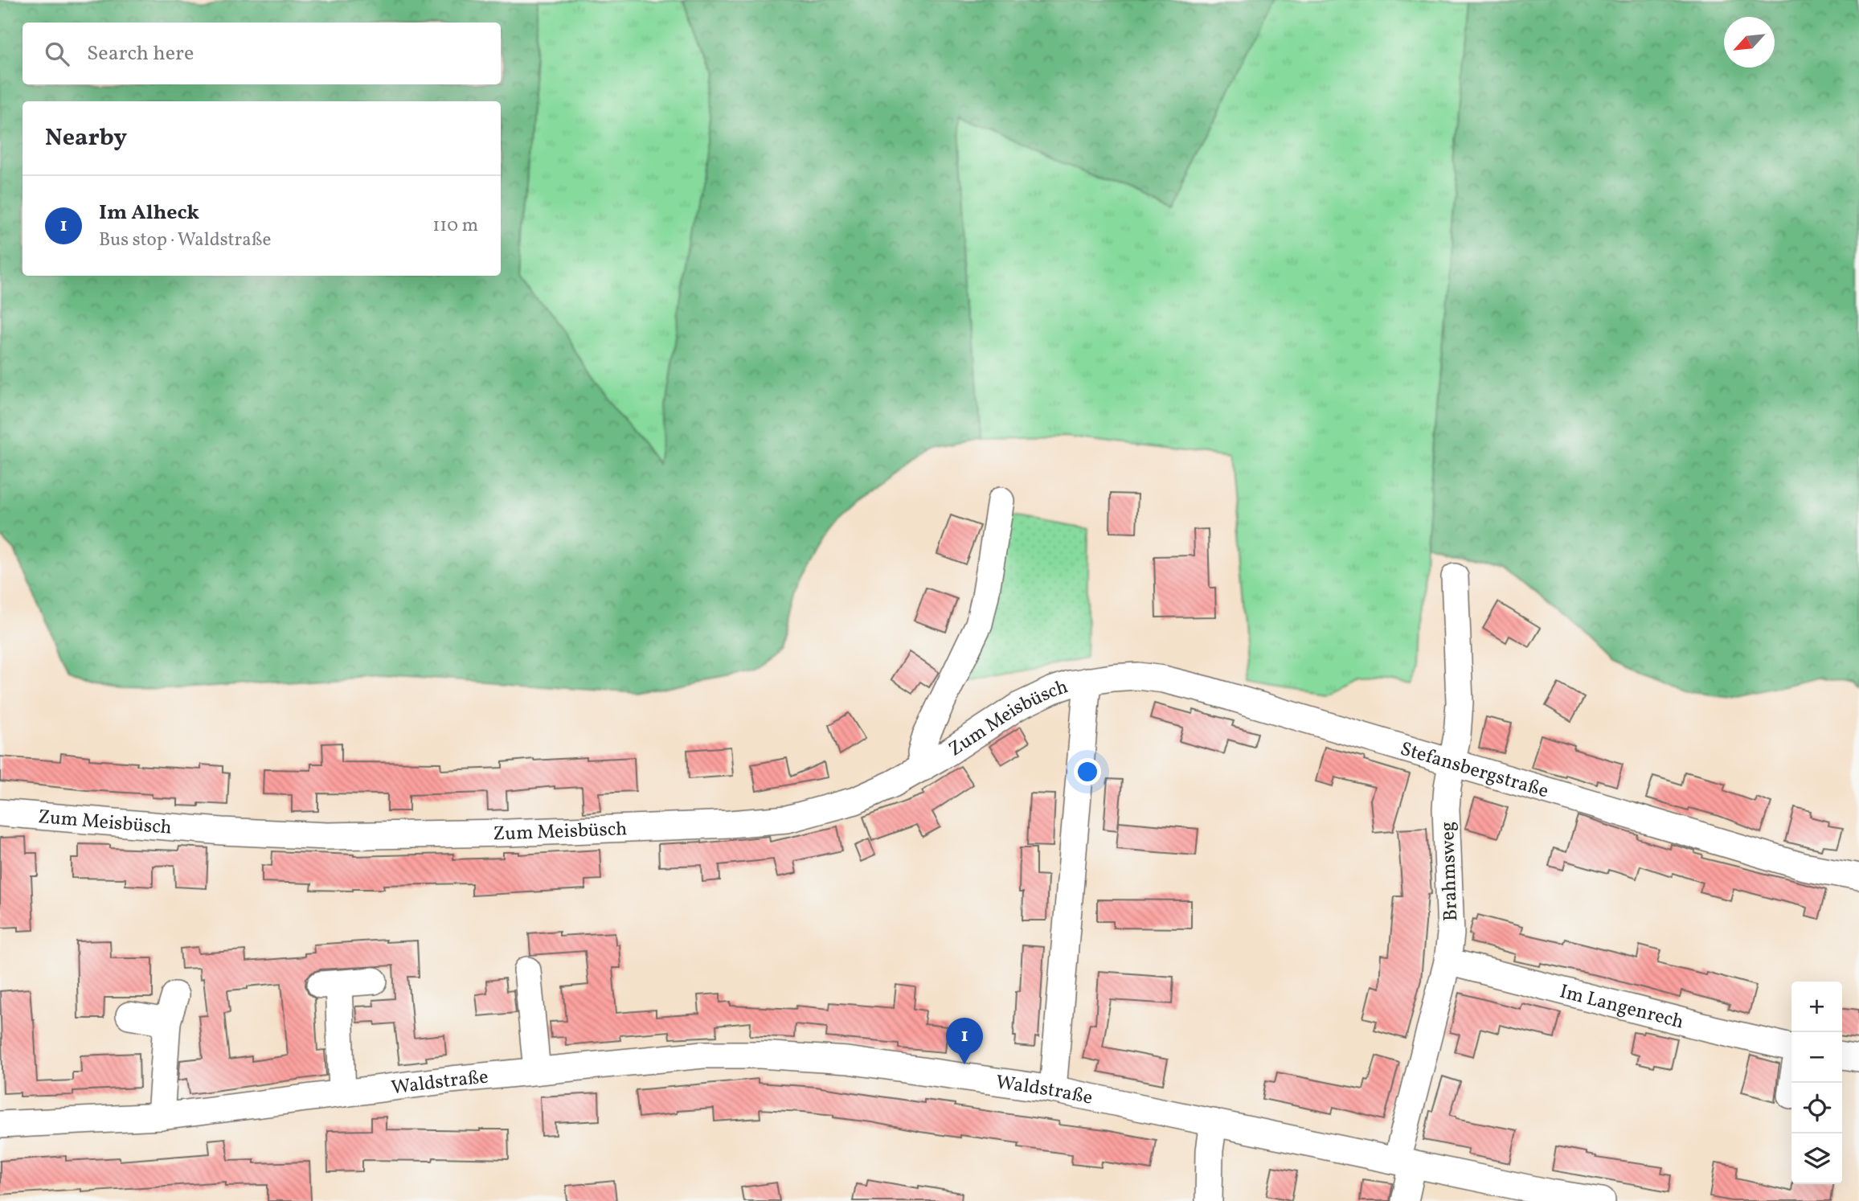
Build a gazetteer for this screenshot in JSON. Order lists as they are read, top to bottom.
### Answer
{
  "streets": {
    "street": [
      "Zum Meisbüsch",
      "Stefansbergstraße",
      "Brahmsweg",
      "Im Langenrech",
      "Waldstraße"
    ]
  },
  "crossings": [
    ["Zum Meisbüsch", "Stefansbergstraße"],
    ["Stefansbergstraße", "Brahmsweg"],
    ["Brahmsweg", "Im Langenrech"],
    ["Brahmsweg", "Waldstraße"]
  ],
  "north": "bottom left",
  "page": {
    "search": "Search here",
    "heading": "Nearby",
    "list": [
      {
        "mark": "1",
        "name": "Im Alheck",
        "note": "Bus stop · Waldstraße",
        "value": "110 m"
      }
    ],
    "map_buttons": ["+", "−"],
    "pins": "1"
  }
}
